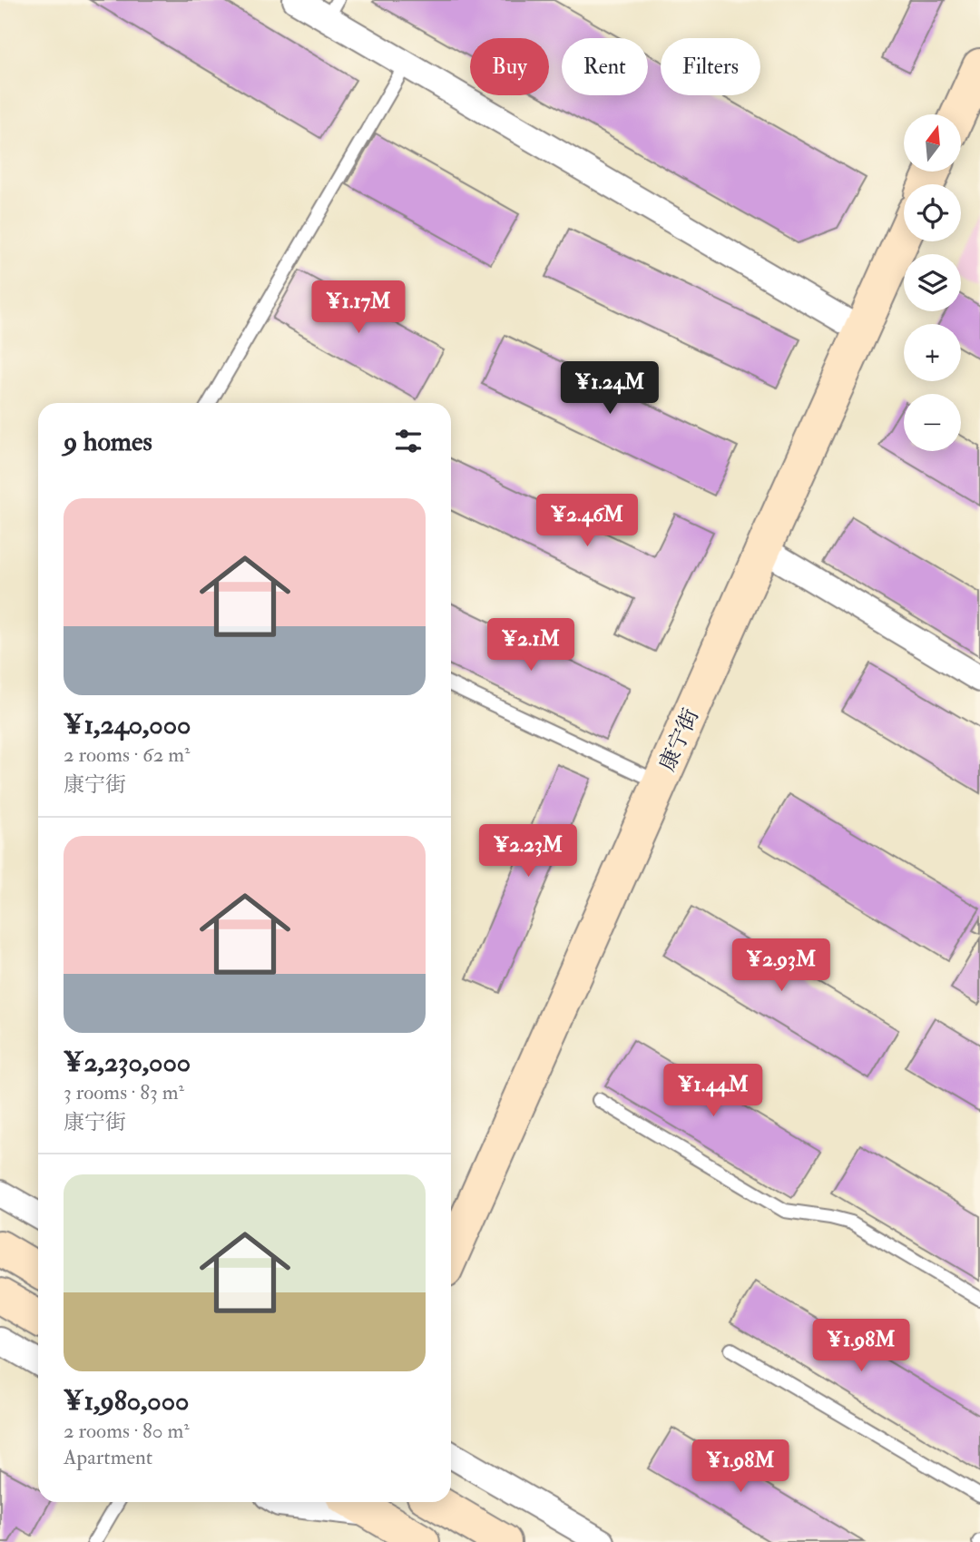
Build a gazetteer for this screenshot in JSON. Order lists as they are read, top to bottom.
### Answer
{
  "streets": {
    "street": ["康宁街"]
  },
  "north": "top",
  "page": {
    "chip": ["Buy", "Rent", "Filters"],
    "map_buttons": ["+", "−"],
    "price": [
      "¥1.17M",
      "¥1.24M",
      "¥2.46M",
      "¥2.1M",
      "¥2.23M",
      "¥2.93M",
      "¥1.44M",
      "¥1.98M",
      "¥1.98M"
    ],
    "heading": "9 homes",
    "list": [
      {
        "name": "¥1,240,000",
        "note": "2 rooms · 62 m² · 康宁街"
      },
      {
        "name": "¥2,230,000",
        "note": "3 rooms · 83 m² · 康宁街"
      },
      {
        "name": "¥1,980,000",
        "note": "2 rooms · 80 m² · Apartment"
      }
    ]
  }
}
